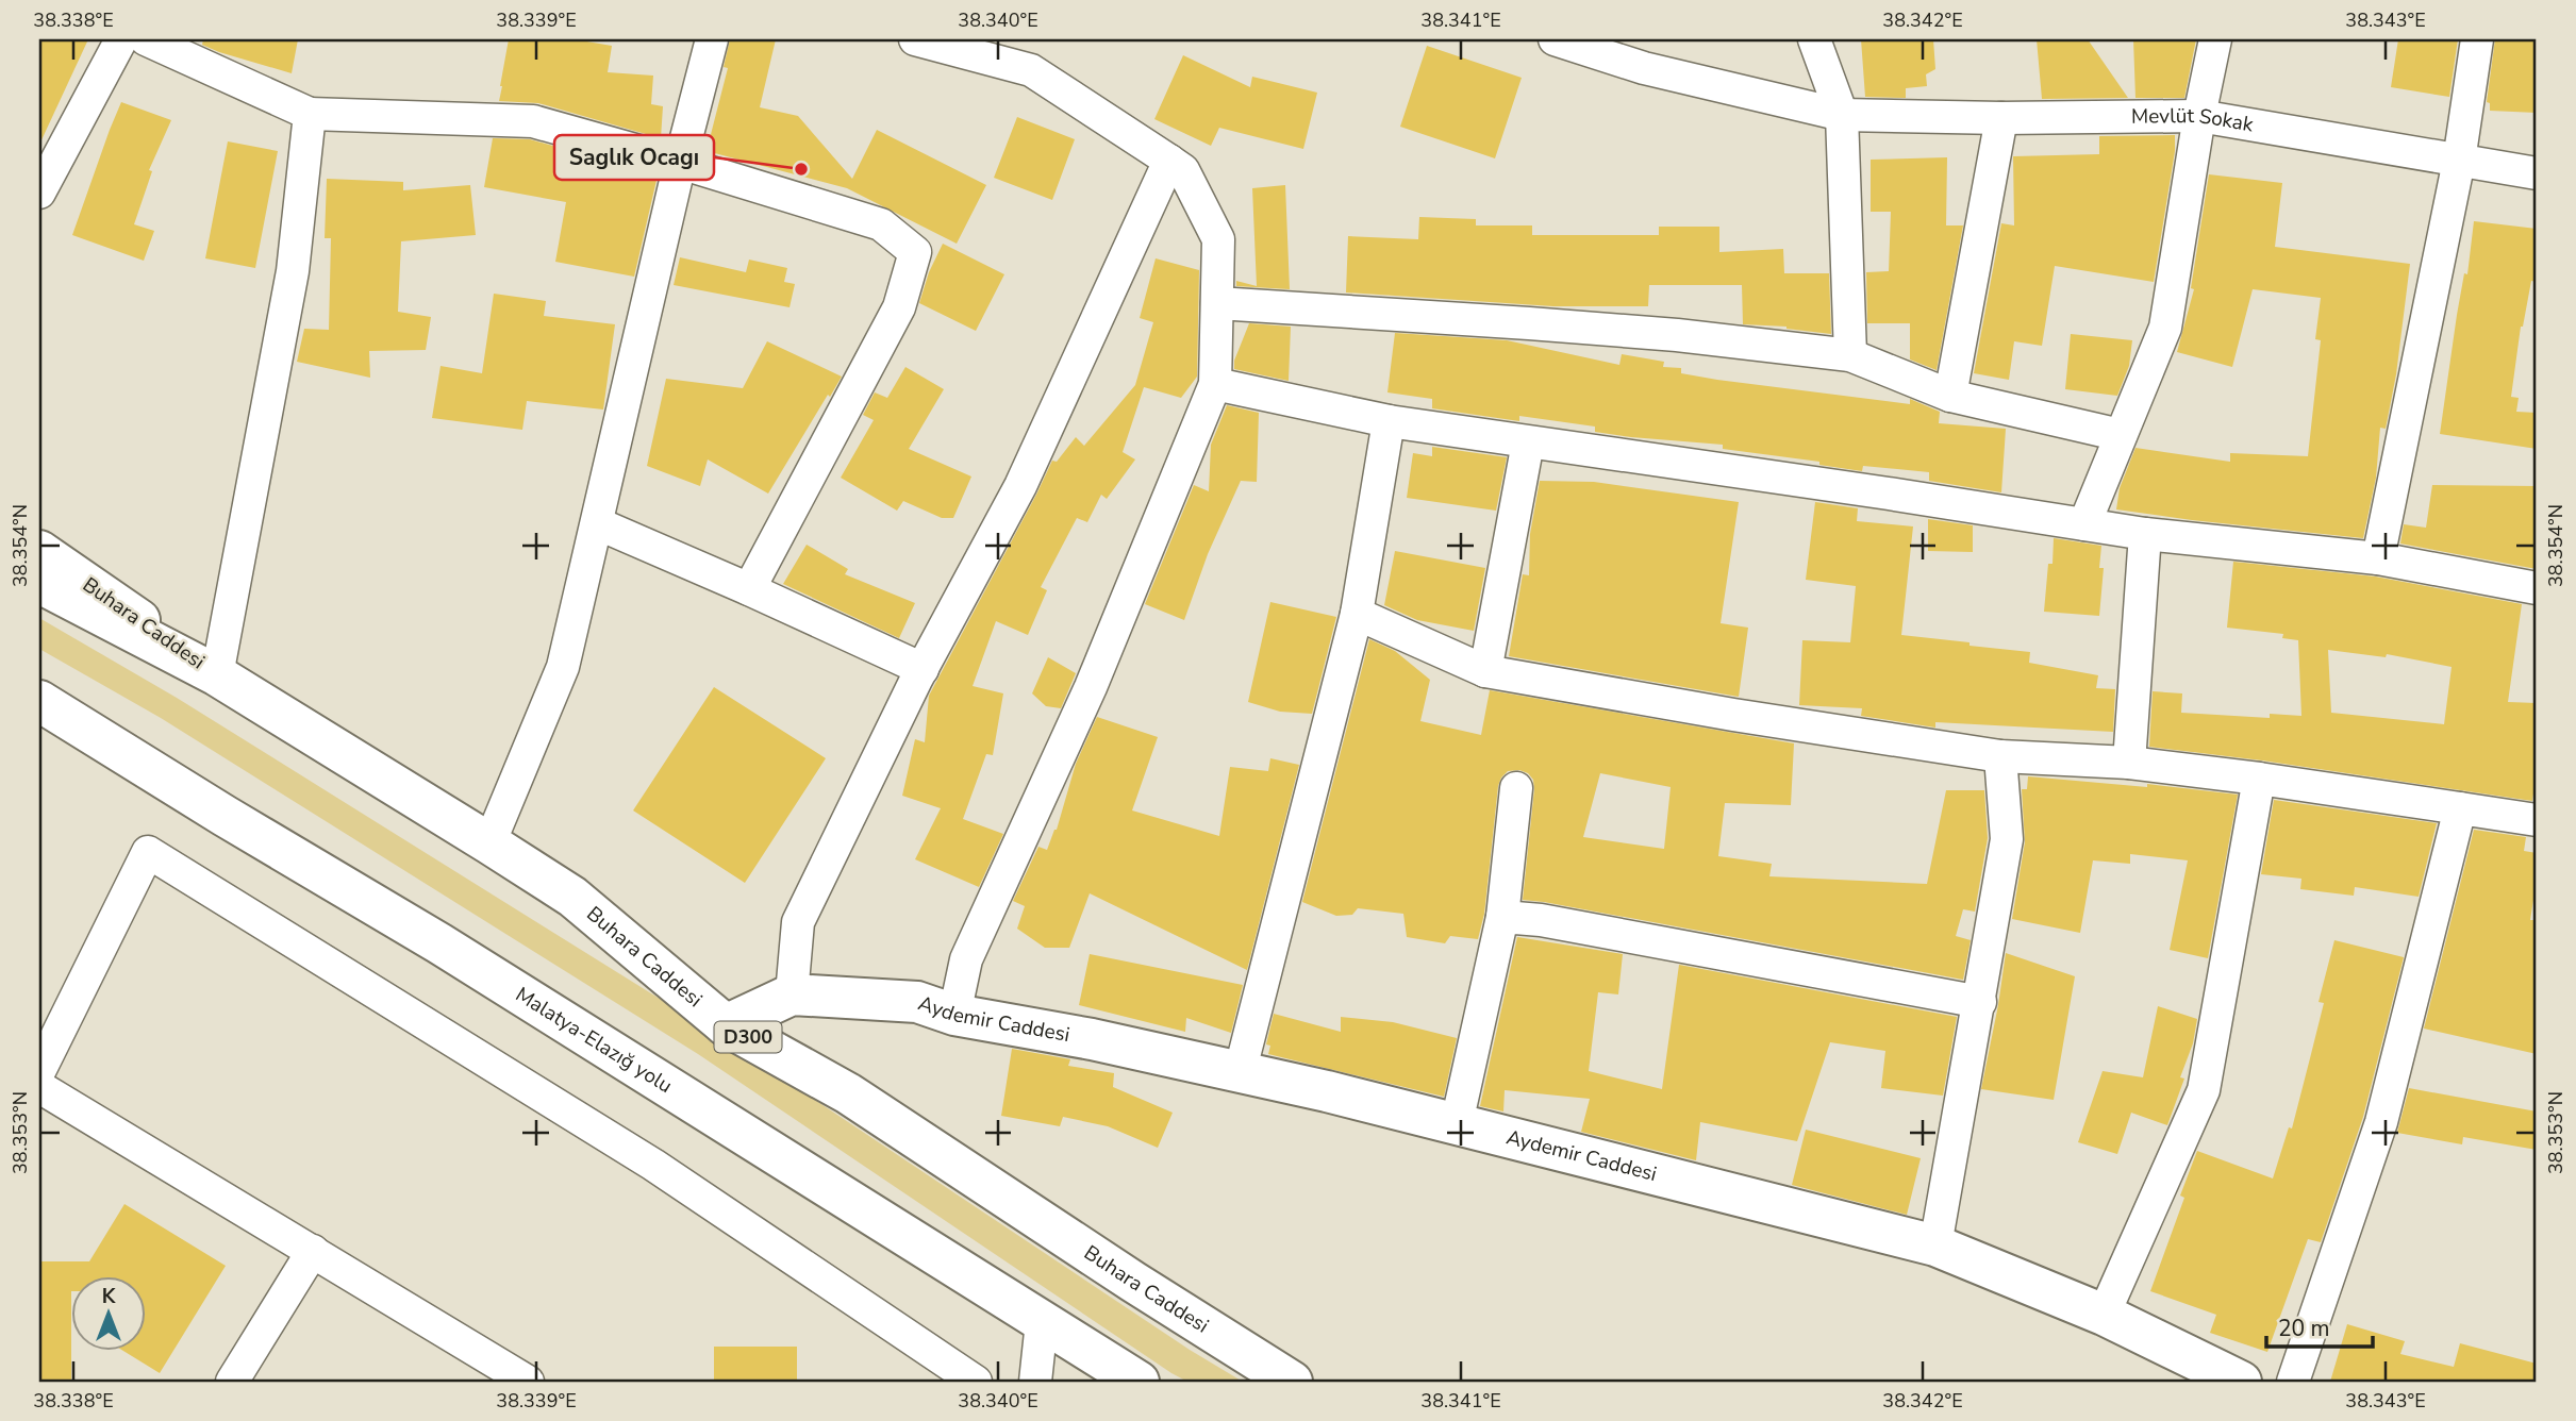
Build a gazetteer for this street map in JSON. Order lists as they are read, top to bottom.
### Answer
{
  "streets": {
    "main road": [
      "Buhara Caddesi",
      "Aydemir Caddesi",
      "D300",
      "Malatya-Elazığ yolu"
    ],
    "street": ["Mevlüt Sokak"]
  },
  "crossings": [
    ["Buhara Caddesi", "Aydemir Caddesi"]
  ],
  "places": ["Saglık Ocagı"],
  "scale_bar": "20 m",
  "north": "top",
  "coordinates": [
    "38.338°E",
    "38.339°E",
    "38.340°E",
    "38.341°E",
    "38.342°E",
    "38.343°E",
    "38.354°N",
    "38.353°N"
  ]
}
